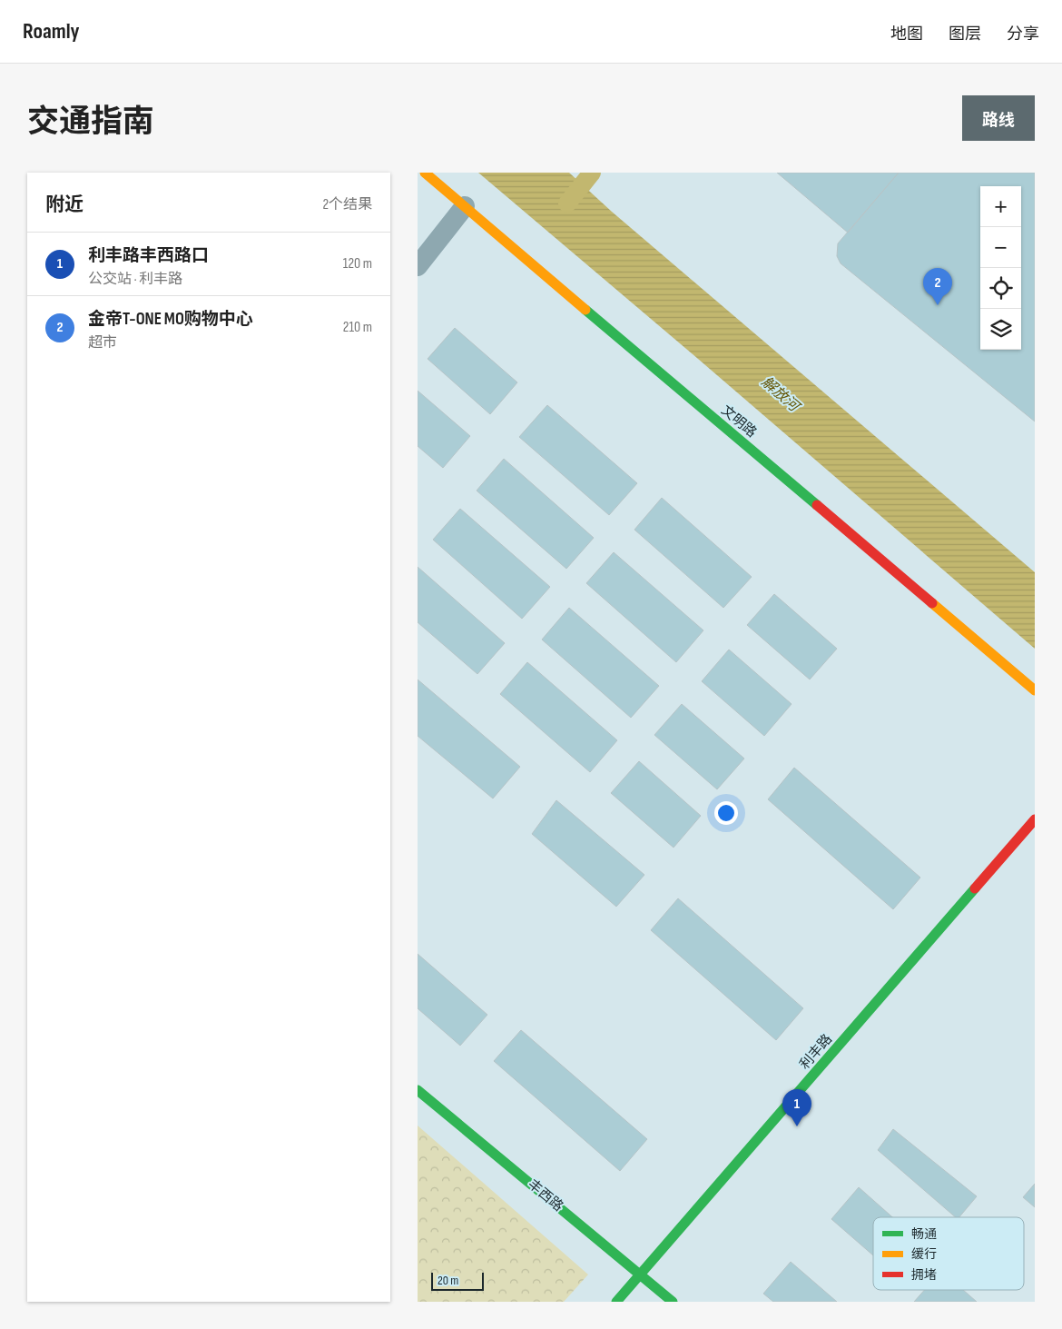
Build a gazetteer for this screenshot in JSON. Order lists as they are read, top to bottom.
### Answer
{
  "streets": {
    "street": ["文明路", "利丰路", "丰西路"]
  },
  "crossings": [
    ["利丰路", "丰西路"]
  ],
  "water": ["解放河"],
  "legend": ["畅通", "缓行", "拥堵"],
  "scale_bar": "20 m",
  "page": {
    "header": "Roamly",
    "nav": ["地图", "图层", "分享"],
    "title": "交通指南",
    "buttons": "路线",
    "heading": ["附近", "2个结果"],
    "map_buttons": ["+", "−"],
    "list": [
      {
        "mark": "1",
        "name": "利丰路丰西路口",
        "note": "公交站 · 利丰路",
        "value": "120 m"
      },
      {
        "mark": "2",
        "name": "金帝T-ONE MO购物中心",
        "note": "超市",
        "value": "210 m"
      }
    ],
    "pins": ["2", "1"],
    "scale": "20 m"
  }
}
